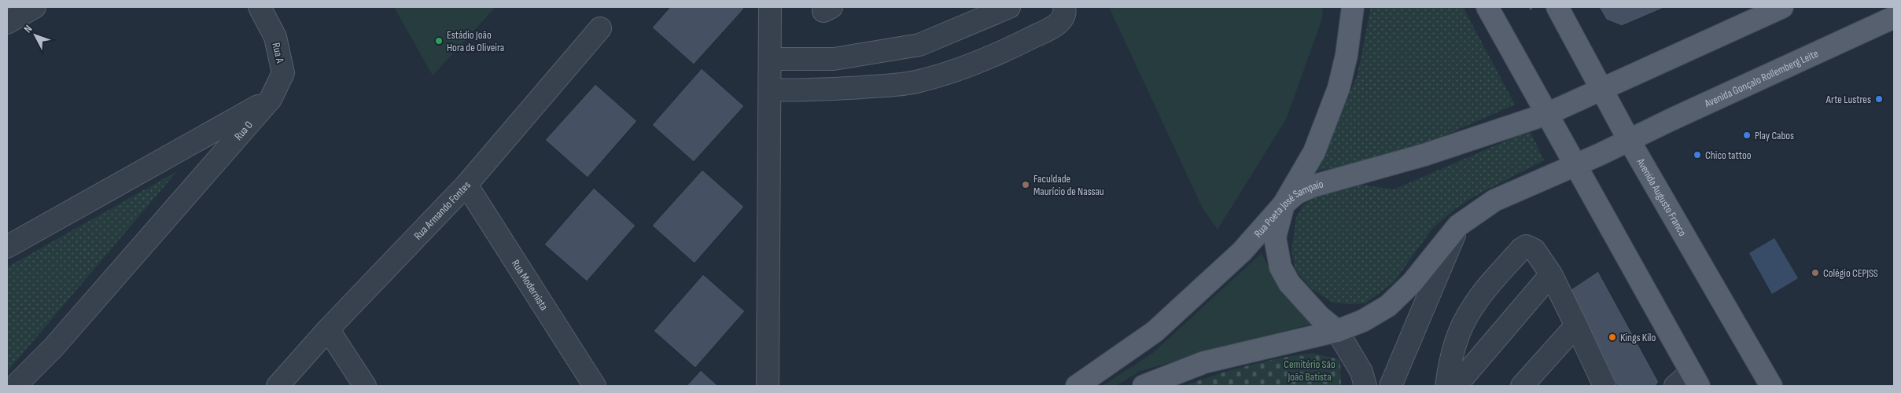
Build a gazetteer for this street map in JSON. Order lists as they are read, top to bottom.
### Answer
{
  "streets": {
    "main road": ["Avenida Gonçalo Rollemberg Leite", "Avenida Augusto Franco", "Rua Poeta José Sampaio"],
    "street": [
      "Rua A",
      "Rua O",
      "Rua Armando Fontes",
      "Rua Modernista"
    ]
  },
  "crossings": [
    ["Rua A", "Rua O"],
    ["Avenida Gonçalo Rollemberg Leite", "Avenida Augusto Franco"],
    ["Avenida Augusto Franco", "Rua Poeta José Sampaio"],
    ["Rua Armando Fontes", "Rua Modernista"]
  ],
  "parks": ["Cemitério São João Batista"],
  "places": [
    "Estádio João Hora de Oliveira",
    "Arte Lustres",
    "Play Cabos",
    "Chico tattoo",
    "Faculdade Maurício de Nassau",
    "Colégio CEPJSS",
    "Kings Kilo"
  ],
  "north": "top left"
}
